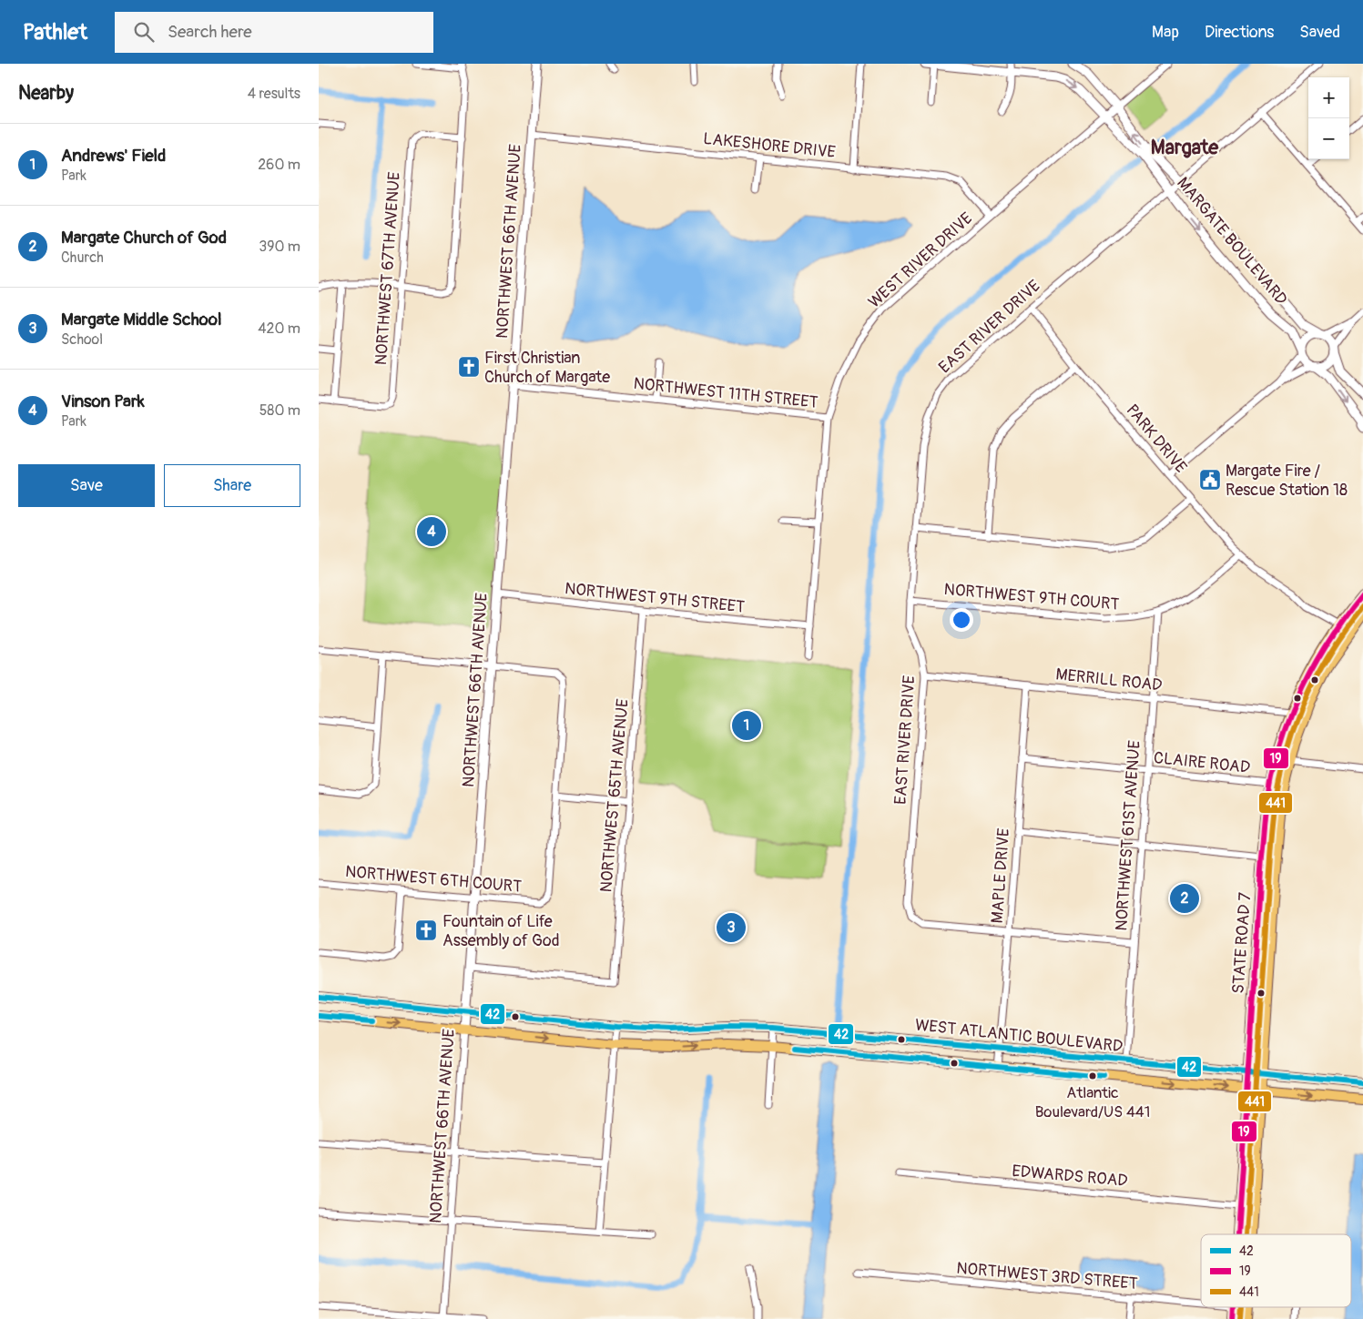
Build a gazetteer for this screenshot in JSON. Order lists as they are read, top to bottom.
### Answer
{
  "streets": {
    "main road": ["STATE ROAD 7", "WEST ATLANTIC BOULEVARD"],
    "street": [
      "LAKESHORE DRIVE",
      "NORTHWEST 66TH AVENUE",
      "MARGATE BOULEVARD",
      "WEST RIVER DRIVE",
      "NORTHWEST 67TH AVENUE",
      "EAST RIVER DRIVE",
      "NORTHWEST 11TH STREET",
      "PARK DRIVE",
      "NORTHWEST 9TH COURT",
      "NORTHWEST 9TH STREET",
      "MERRILL ROAD",
      "CLAIRE ROAD",
      "NORTHWEST 65TH AVENUE",
      "NORTHWEST 61ST AVENUE",
      "MAPLE DRIVE",
      "NORTHWEST 6TH COURT",
      "EDWARDS ROAD",
      "NORTHWEST 3RD STREET"
    ]
  },
  "crossings": [
    ["LAKESHORE DRIVE", "NORTHWEST 66TH AVENUE"],
    ["LAKESHORE DRIVE", "WEST RIVER DRIVE"],
    ["NORTHWEST 66TH AVENUE", "NORTHWEST 11TH STREET"],
    ["NORTHWEST 66TH AVENUE", "NORTHWEST 9TH STREET"],
    ["NORTHWEST 66TH AVENUE", "NORTHWEST 65TH AVENUE"],
    ["NORTHWEST 66TH AVENUE", "NORTHWEST 6TH COURT"],
    ["NORTHWEST 66TH AVENUE", "WEST ATLANTIC BOULEVARD"],
    ["MARGATE BOULEVARD", "WEST RIVER DRIVE"],
    ["MARGATE BOULEVARD", "EAST RIVER DRIVE"],
    ["WEST RIVER DRIVE", "NORTHWEST 11TH STREET"],
    ["WEST RIVER DRIVE", "NORTHWEST 9TH STREET"],
    ["EAST RIVER DRIVE", "PARK DRIVE"],
    ["EAST RIVER DRIVE", "NORTHWEST 9TH COURT"],
    ["EAST RIVER DRIVE", "MERRILL ROAD"],
    ["EAST RIVER DRIVE", "MAPLE DRIVE"],
    ["PARK DRIVE", "NORTHWEST 9TH COURT"],
    ["PARK DRIVE", "STATE ROAD 7"],
    ["NORTHWEST 9TH COURT", "NORTHWEST 61ST AVENUE"],
    ["NORTHWEST 9TH STREET", "NORTHWEST 65TH AVENUE"],
    ["MERRILL ROAD", "NORTHWEST 61ST AVENUE"],
    ["MERRILL ROAD", "MAPLE DRIVE"],
    ["MERRILL ROAD", "STATE ROAD 7"],
    ["CLAIRE ROAD", "NORTHWEST 61ST AVENUE"],
    ["CLAIRE ROAD", "MAPLE DRIVE"],
    ["CLAIRE ROAD", "STATE ROAD 7"],
    ["NORTHWEST 61ST AVENUE", "WEST ATLANTIC BOULEVARD"],
    ["MAPLE DRIVE", "WEST ATLANTIC BOULEVARD"],
    ["STATE ROAD 7", "WEST ATLANTIC BOULEVARD"],
    ["STATE ROAD 7", "EDWARDS ROAD"]
  ],
  "districts": ["Margate"],
  "places": {
    "church": ["First Christian Church of Margate", "Fountain of Life Assembly of God"],
    "public building": ["Margate Fire / Rescue Station 18"],
    "other": ["Atlantic Boulevard/US 441"]
  },
  "lines": ["transit line 19", "transit line 441", "transit line 42"],
  "legend": ["42", "19", "441"],
  "page": {
    "header": "Pathlet",
    "search": "Search here",
    "nav": ["Map", "Directions", "Saved"],
    "heading": ["Nearby", "4 results"],
    "map_buttons": ["+", "−"],
    "list": [
      {
        "mark": "1",
        "name": "Andrews' Field",
        "note": "Park",
        "value": "260 m"
      },
      {
        "mark": "2",
        "name": "Margate Church of God",
        "note": "Church",
        "value": "390 m"
      },
      {
        "mark": "3",
        "name": "Margate Middle School",
        "note": "School",
        "value": "420 m"
      },
      {
        "mark": "4",
        "name": "Vinson Park",
        "note": "Park",
        "value": "580 m"
      }
    ],
    "buttons": ["Save", "Share"],
    "pins": [
      "4",
      "1",
      "2",
      "3"
    ]
  }
}
